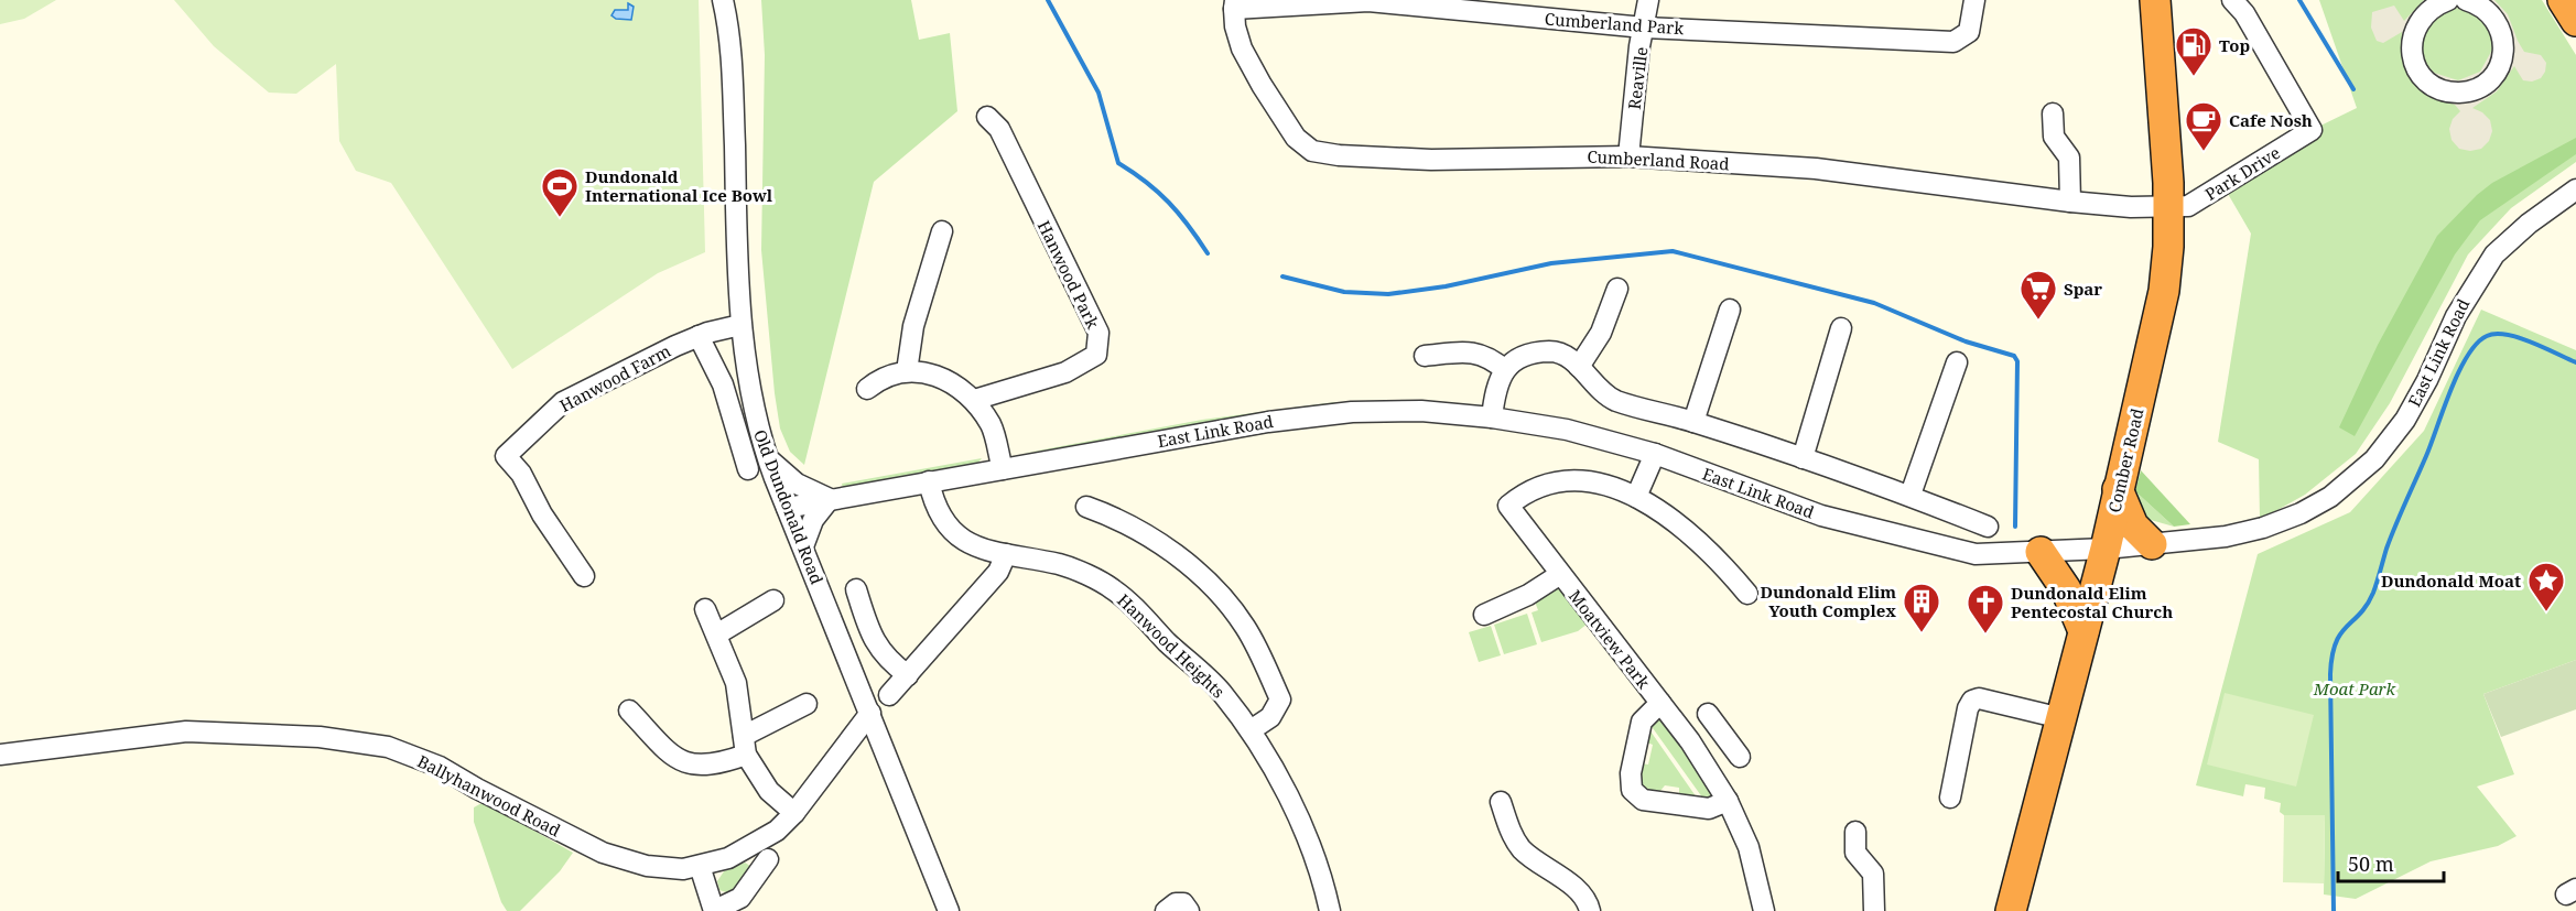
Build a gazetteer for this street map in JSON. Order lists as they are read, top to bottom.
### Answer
{
  "streets": {
    "highway": ["Comber Road"],
    "street": [
      "Cumberland Park",
      "Reaville",
      "Cumberland Road",
      "Park Drive",
      "Hanwood Park",
      "East Link Road",
      "Hanwood Farm",
      "Old Dundonald Road",
      "Moatview Park",
      "Hanwood Heights",
      "Ballyhanwood Road"
    ]
  },
  "crossings": [
    ["Cumberland Park", "Reaville"],
    ["Cumberland Park", "Cumberland Road"],
    ["Reaville", "Cumberland Road"],
    ["Cumberland Road", "Park Drive"],
    ["Cumberland Road", "Comber Road"],
    ["Park Drive", "Comber Road"],
    ["East Link Road", "Comber Road"],
    ["East Link Road", "Old Dundonald Road"],
    ["East Link Road", "Hanwood Heights"],
    ["Hanwood Farm", "Old Dundonald Road"],
    ["Old Dundonald Road", "Ballyhanwood Road"]
  ],
  "parks": ["Moat Park"],
  "places": {
    "fuel station": ["Top"],
    "cafe": ["Cafe Nosh"],
    "sports": ["Dundonald International Ice Bowl"],
    "supermarket": ["Spar"],
    "place": ["Dundonald Moat"],
    "building": ["Dundonald Elim Youth Complex"],
    "church": ["Dundonald Elim Pentecostal Church"]
  },
  "scale_bar": "50 m"
}
